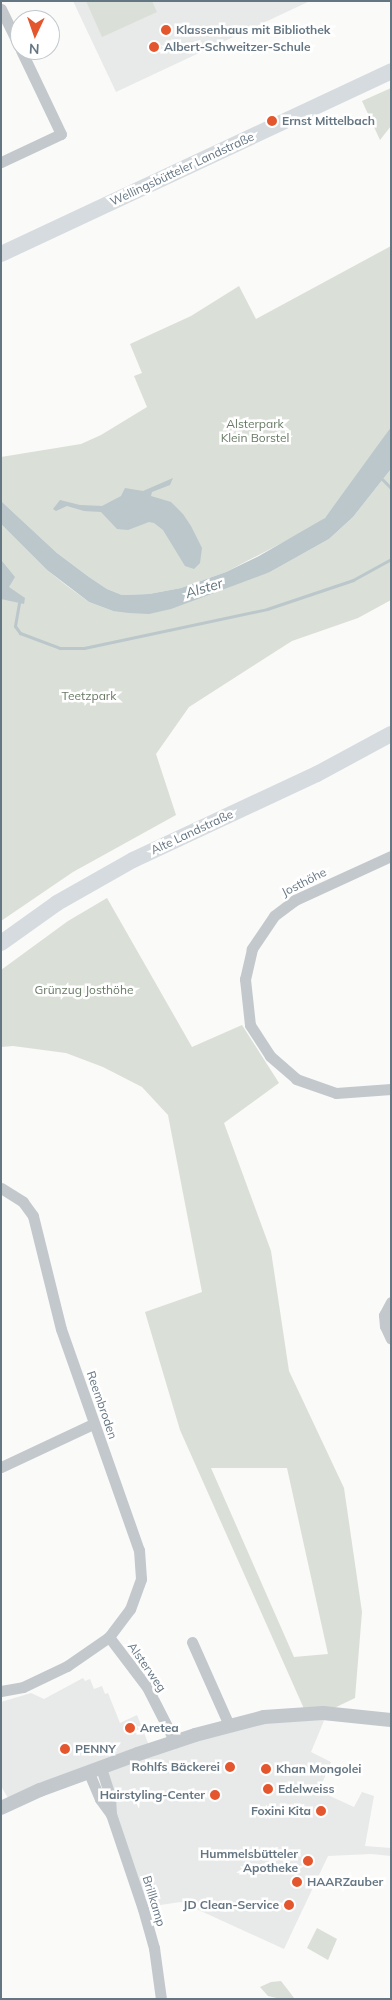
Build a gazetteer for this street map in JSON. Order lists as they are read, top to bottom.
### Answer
{
  "streets": {
    "main road": ["Wellingsbütteler Landstraße", "Alte Landstraße"],
    "street": [
      "Josthöhe",
      "Reembroden",
      "Alsterweg",
      "Brillkamp"
    ]
  },
  "crossings": [
    ["Reembroden", "Alsterweg"]
  ],
  "water": ["Alster"],
  "parks": ["Alsterpark Klein Borstel", "Teetzpark", "Grünzug Josthöhe"],
  "places": [
    "Klassenhaus mit Bibliothek",
    "Albert-Schweitzer-Schule",
    "Ernst Mittelbach",
    "Aretea",
    "PENNY",
    "Rohlfs Bäckerei",
    "Khan Mongolei",
    "Edelweiss",
    "Hairstyling-Center",
    "Foxini Kita",
    "Hummelsbütteler Apotheke",
    "HAARZauber",
    "JD Clean-Service"
  ],
  "north": "bottom"
}
